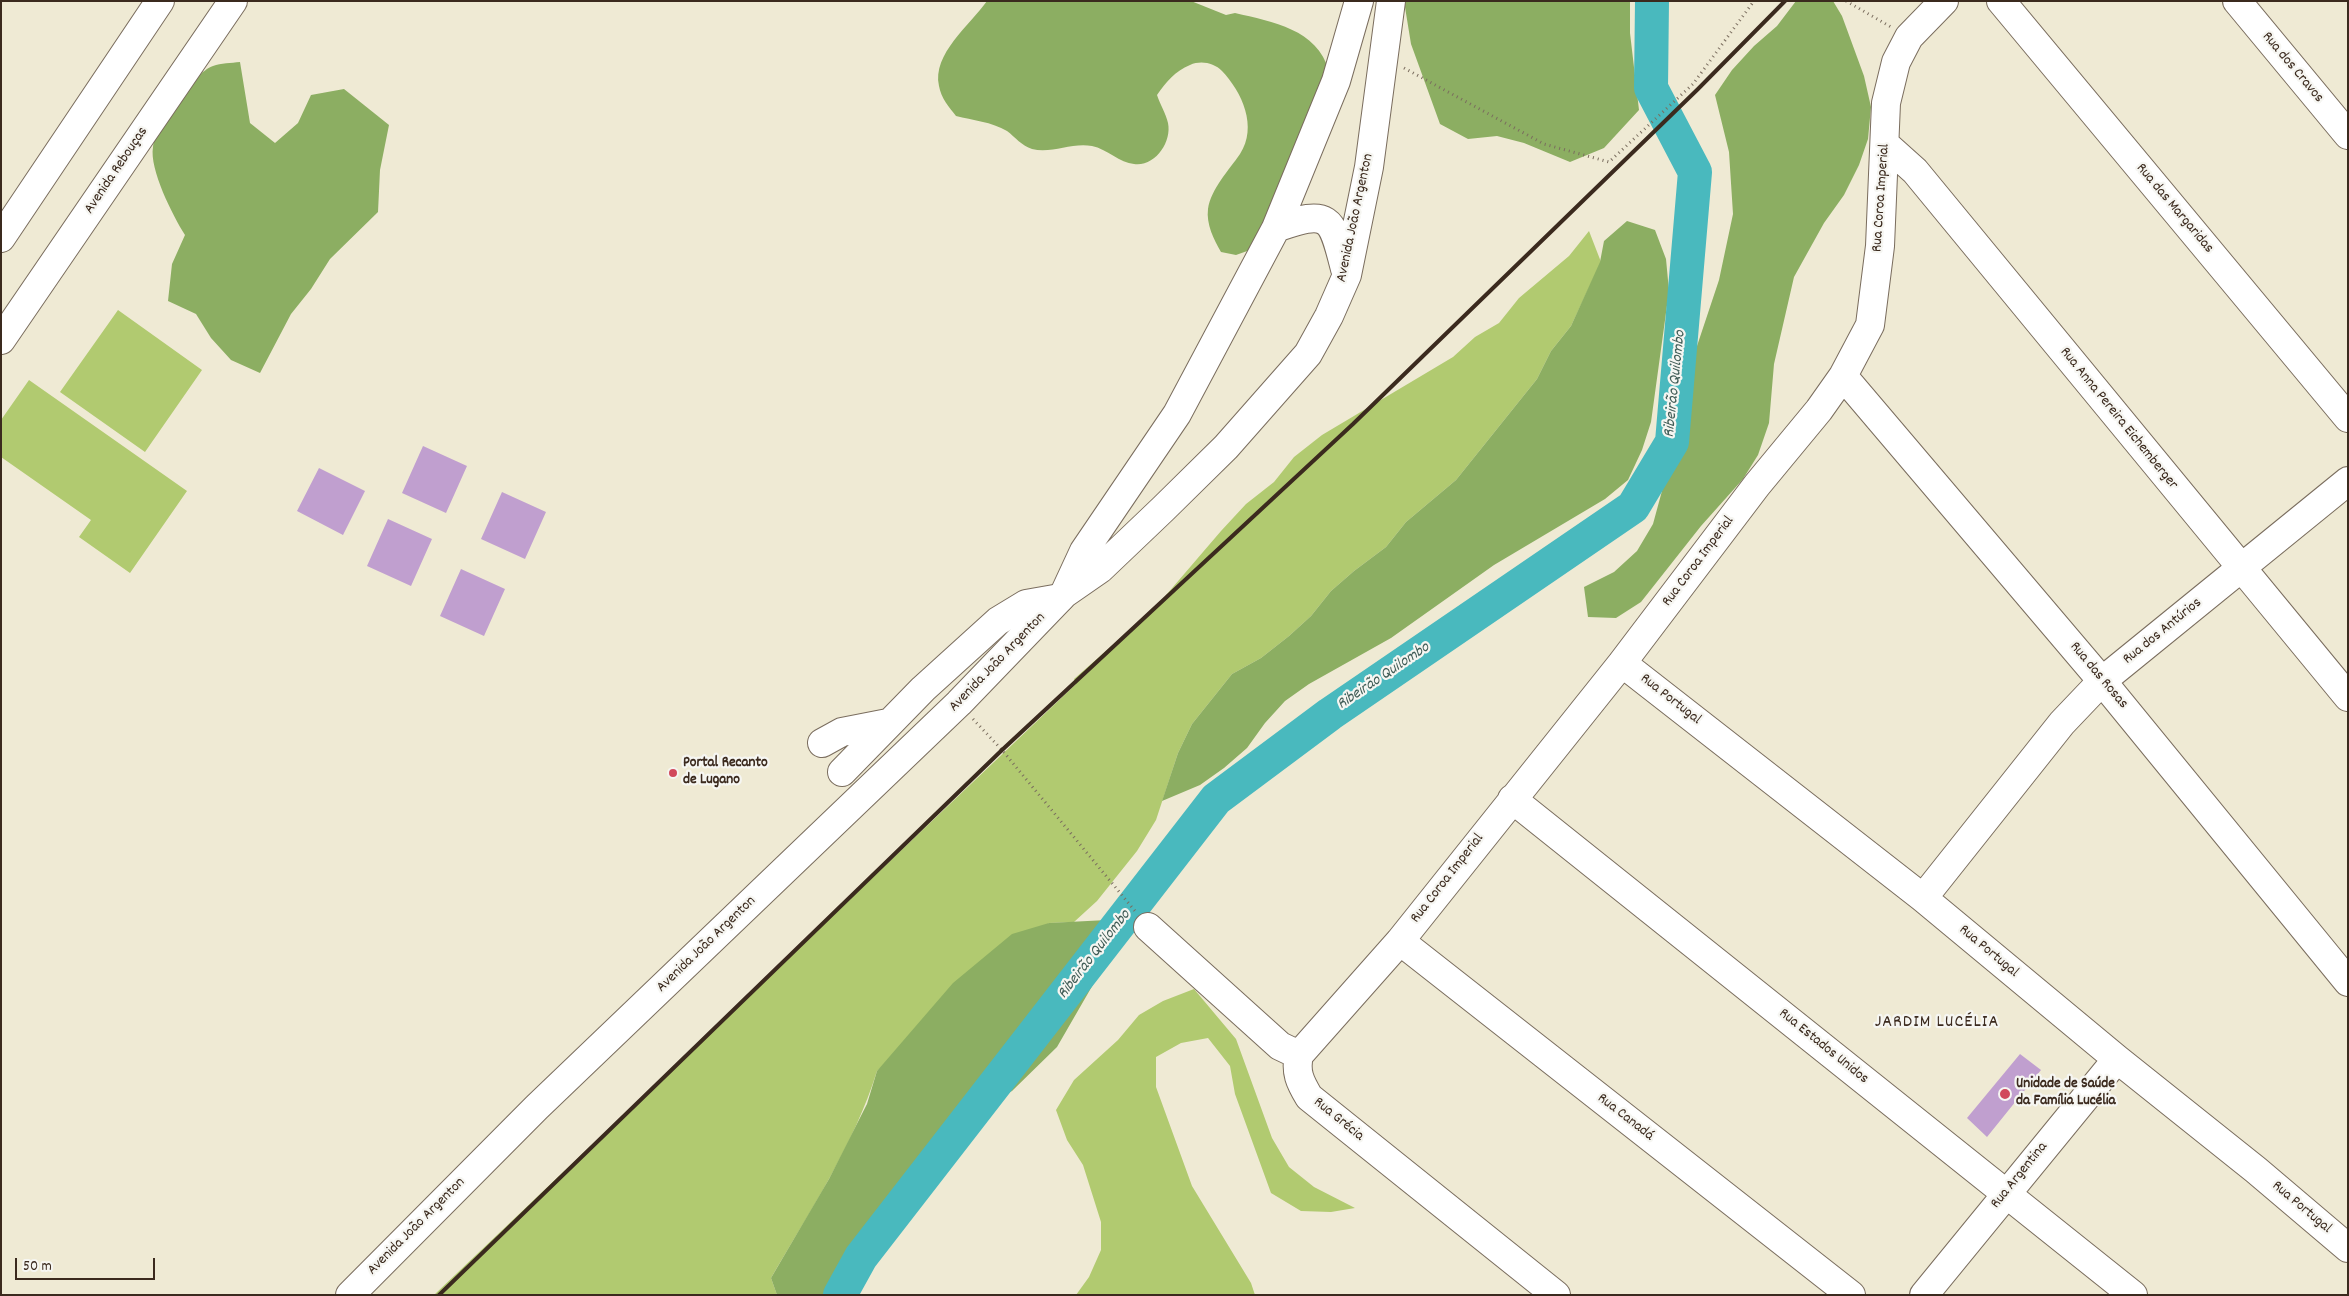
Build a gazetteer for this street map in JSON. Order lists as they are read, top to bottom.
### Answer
{
  "streets": {
    "street": [
      "Rua dos Cravos",
      "Avenida Rebouças",
      "Rua Coroa Imperial",
      "Rua das Margaridas",
      "Avenida João Argenton",
      "Rua Anna Pereira Eichemberger",
      "Rua dos Antúrios",
      "Rua das Rosas",
      "Rua Portugal",
      "Rua Estados Unidos",
      "Rua Canadá",
      "Rua Grécia",
      "Rua Argentina"
    ]
  },
  "crossings": [
    ["Rua Coroa Imperial", "Rua Anna Pereira Eichemberger"],
    ["Rua Coroa Imperial", "Rua das Rosas"],
    ["Rua Coroa Imperial", "Rua Portugal"],
    ["Rua Coroa Imperial", "Rua Estados Unidos"],
    ["Rua Coroa Imperial", "Rua Canadá"],
    ["Rua Coroa Imperial", "Rua Grécia"],
    ["Rua Anna Pereira Eichemberger", "Rua dos Antúrios"],
    ["Rua dos Antúrios", "Rua das Rosas"],
    ["Rua dos Antúrios", "Rua Portugal"],
    ["Rua Portugal", "Rua Argentina"],
    ["Rua Estados Unidos", "Rua Argentina"]
  ],
  "districts": ["JARDIM LUCÉLIA"],
  "water": ["Ribeirão Quilombo"],
  "places": ["Portal Recanto de Lugano", "Unidade de Saúde da Família Lucélia"],
  "scale_bar": "50 m"
}
